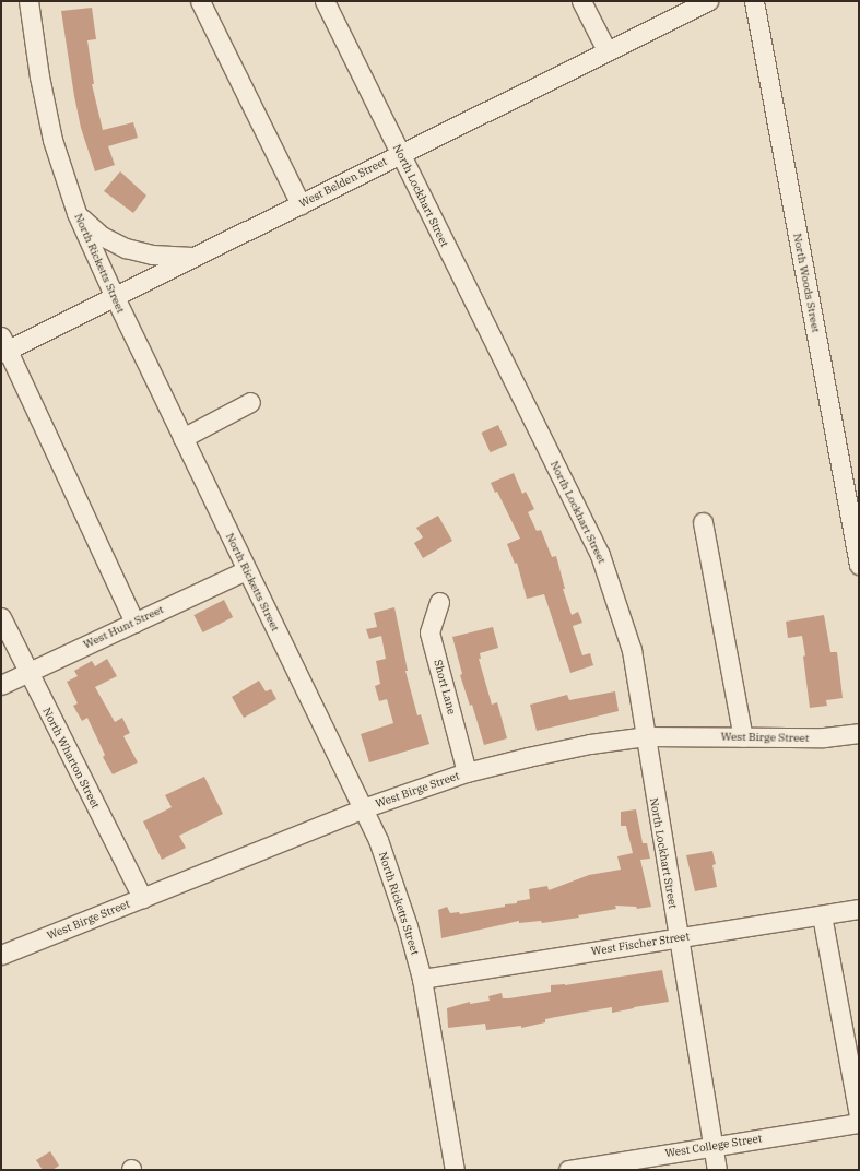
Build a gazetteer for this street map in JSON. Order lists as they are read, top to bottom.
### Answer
{
  "streets": {
    "street": [
      "West Belden Street",
      "North Lockhart Street",
      "North Ricketts Street",
      "North Woods Street",
      "West Hunt Street",
      "Short Lane",
      "West Birge Street",
      "North Wharton Street",
      "West Fischer Street",
      "West College Street"
    ]
  },
  "crossings": [
    ["West Belden Street", "North Lockhart Street"],
    ["West Belden Street", "North Ricketts Street"],
    ["North Lockhart Street", "West Birge Street"],
    ["North Lockhart Street", "West Fischer Street"],
    ["North Lockhart Street", "West College Street"],
    ["North Ricketts Street", "West Hunt Street"],
    ["North Ricketts Street", "West Birge Street"],
    ["North Ricketts Street", "West Fischer Street"],
    ["West Hunt Street", "North Wharton Street"],
    ["Short Lane", "West Birge Street"],
    ["West Birge Street", "North Wharton Street"]
  ]
}
